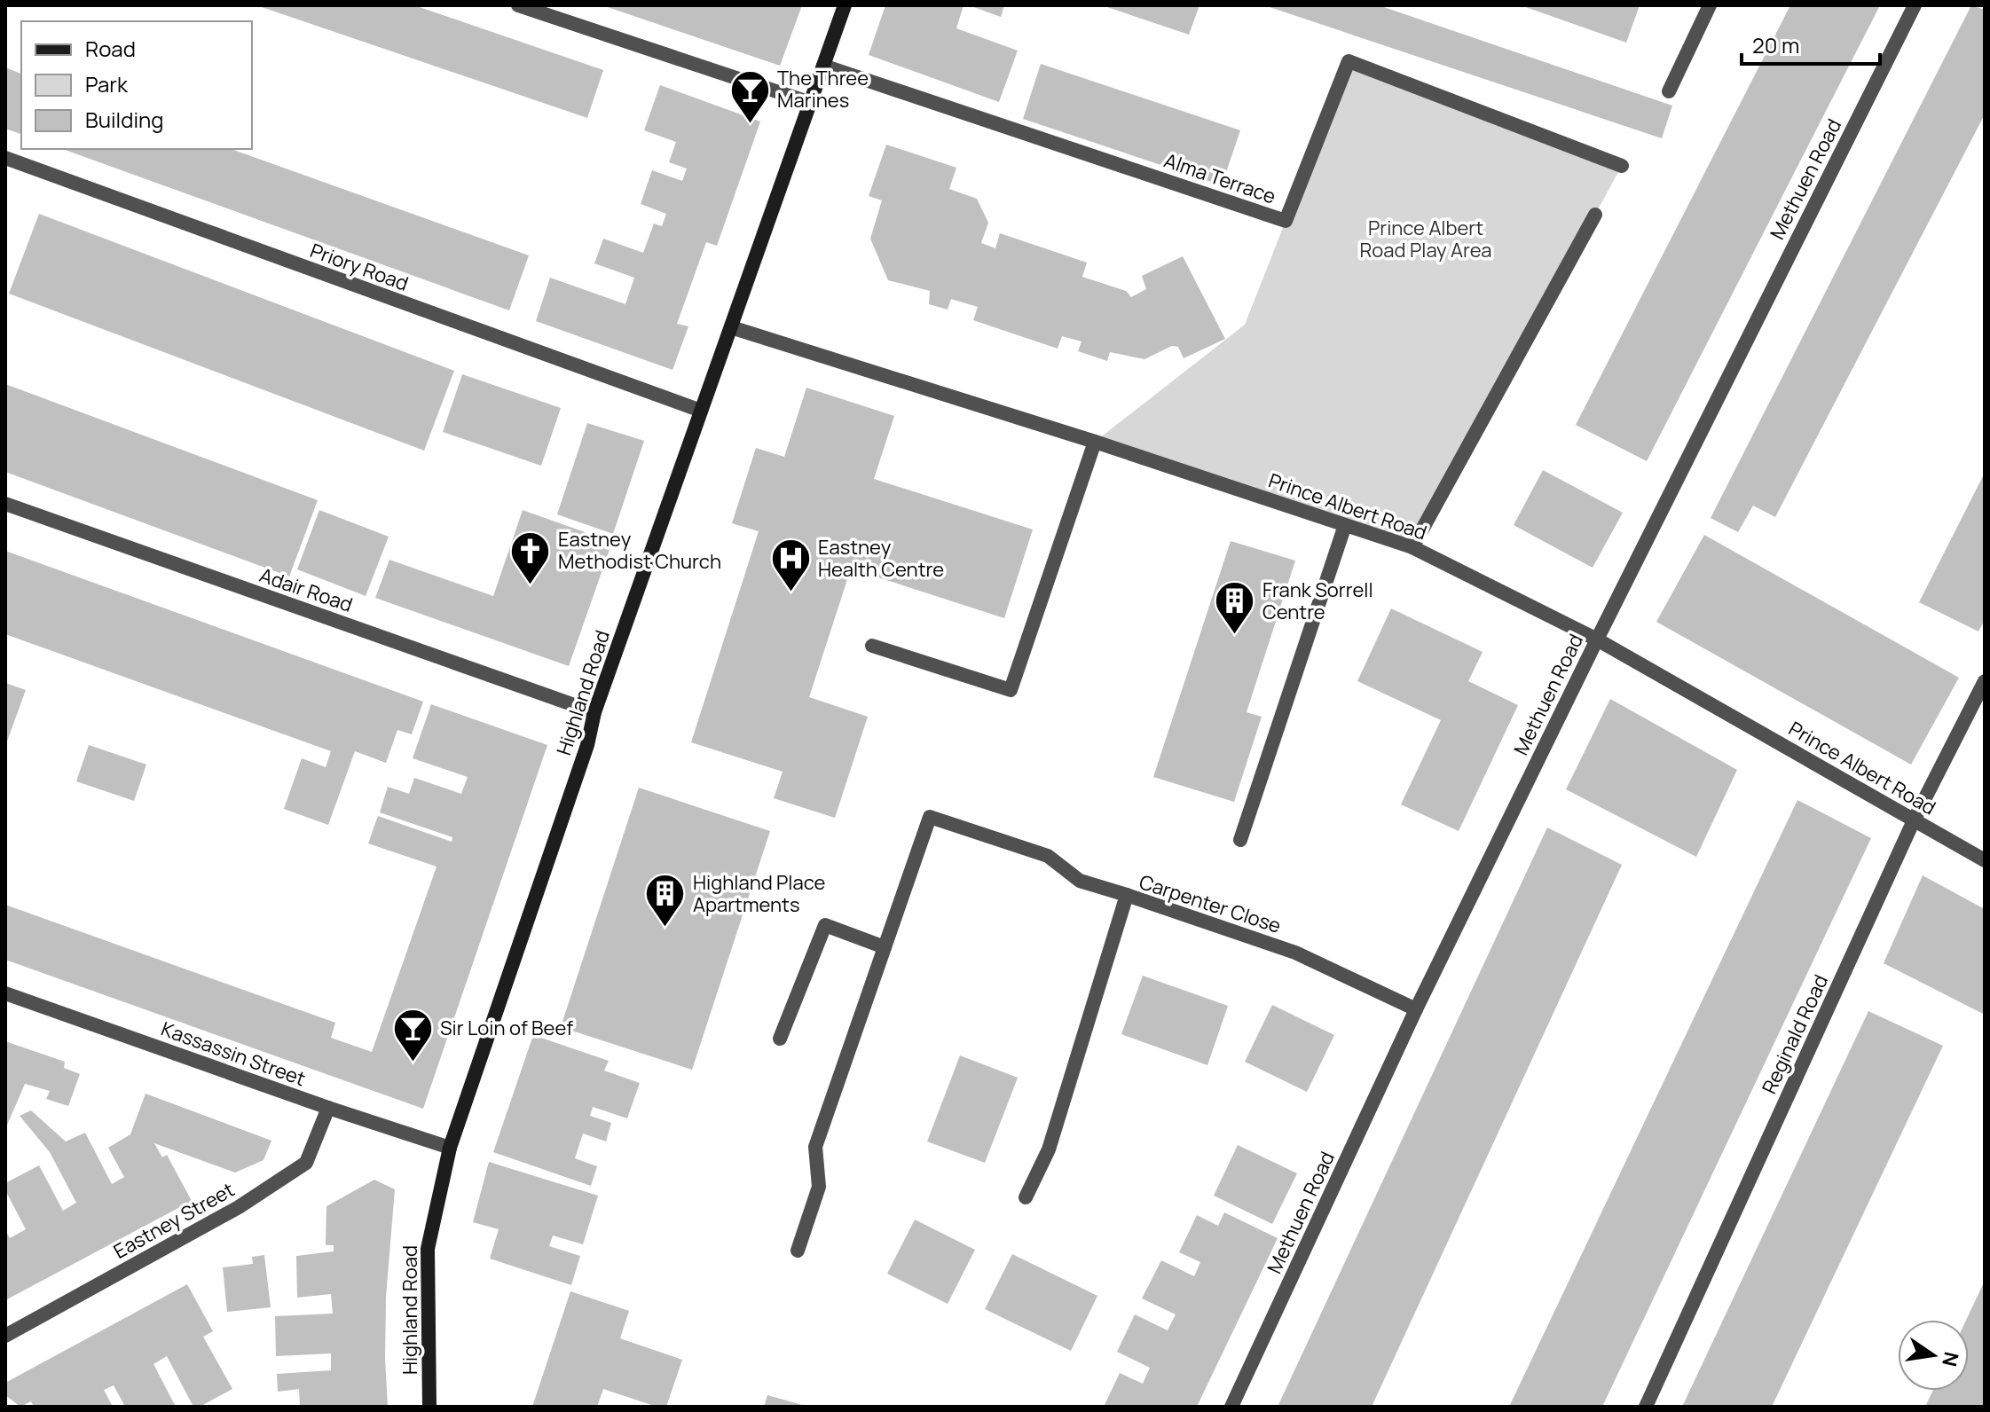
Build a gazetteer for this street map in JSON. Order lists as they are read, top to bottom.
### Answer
{
  "streets": {
    "main road": ["Highland Road"],
    "street": [
      "Alma Terrace",
      "Methuen Road",
      "Priory Road",
      "Prince Albert Road",
      "Adair Road",
      "Carpenter Close",
      "Reginald Road",
      "Kassassin Street",
      "Eastney Street"
    ]
  },
  "crossings": [
    ["Alma Terrace", "Highland Road"],
    ["Methuen Road", "Prince Albert Road"],
    ["Methuen Road", "Carpenter Close"],
    ["Priory Road", "Highland Road"],
    ["Prince Albert Road", "Highland Road"],
    ["Prince Albert Road", "Reginald Road"],
    ["Adair Road", "Highland Road"],
    ["Highland Road", "Kassassin Street"],
    ["Kassassin Street", "Eastney Street"]
  ],
  "parks": ["Prince Albert Road Play Area"],
  "places": {
    "bar": ["The Three Marines", "Sir Loin of Beef"],
    "church": ["Eastney Methodist Church"],
    "hospital": ["Eastney Health Centre"],
    "building": ["Frank Sorrell Centre", "Highland Place Apartments"]
  },
  "legend": ["Road", "Park", "Building"],
  "scale_bar": "20 m",
  "north": "right"
}
